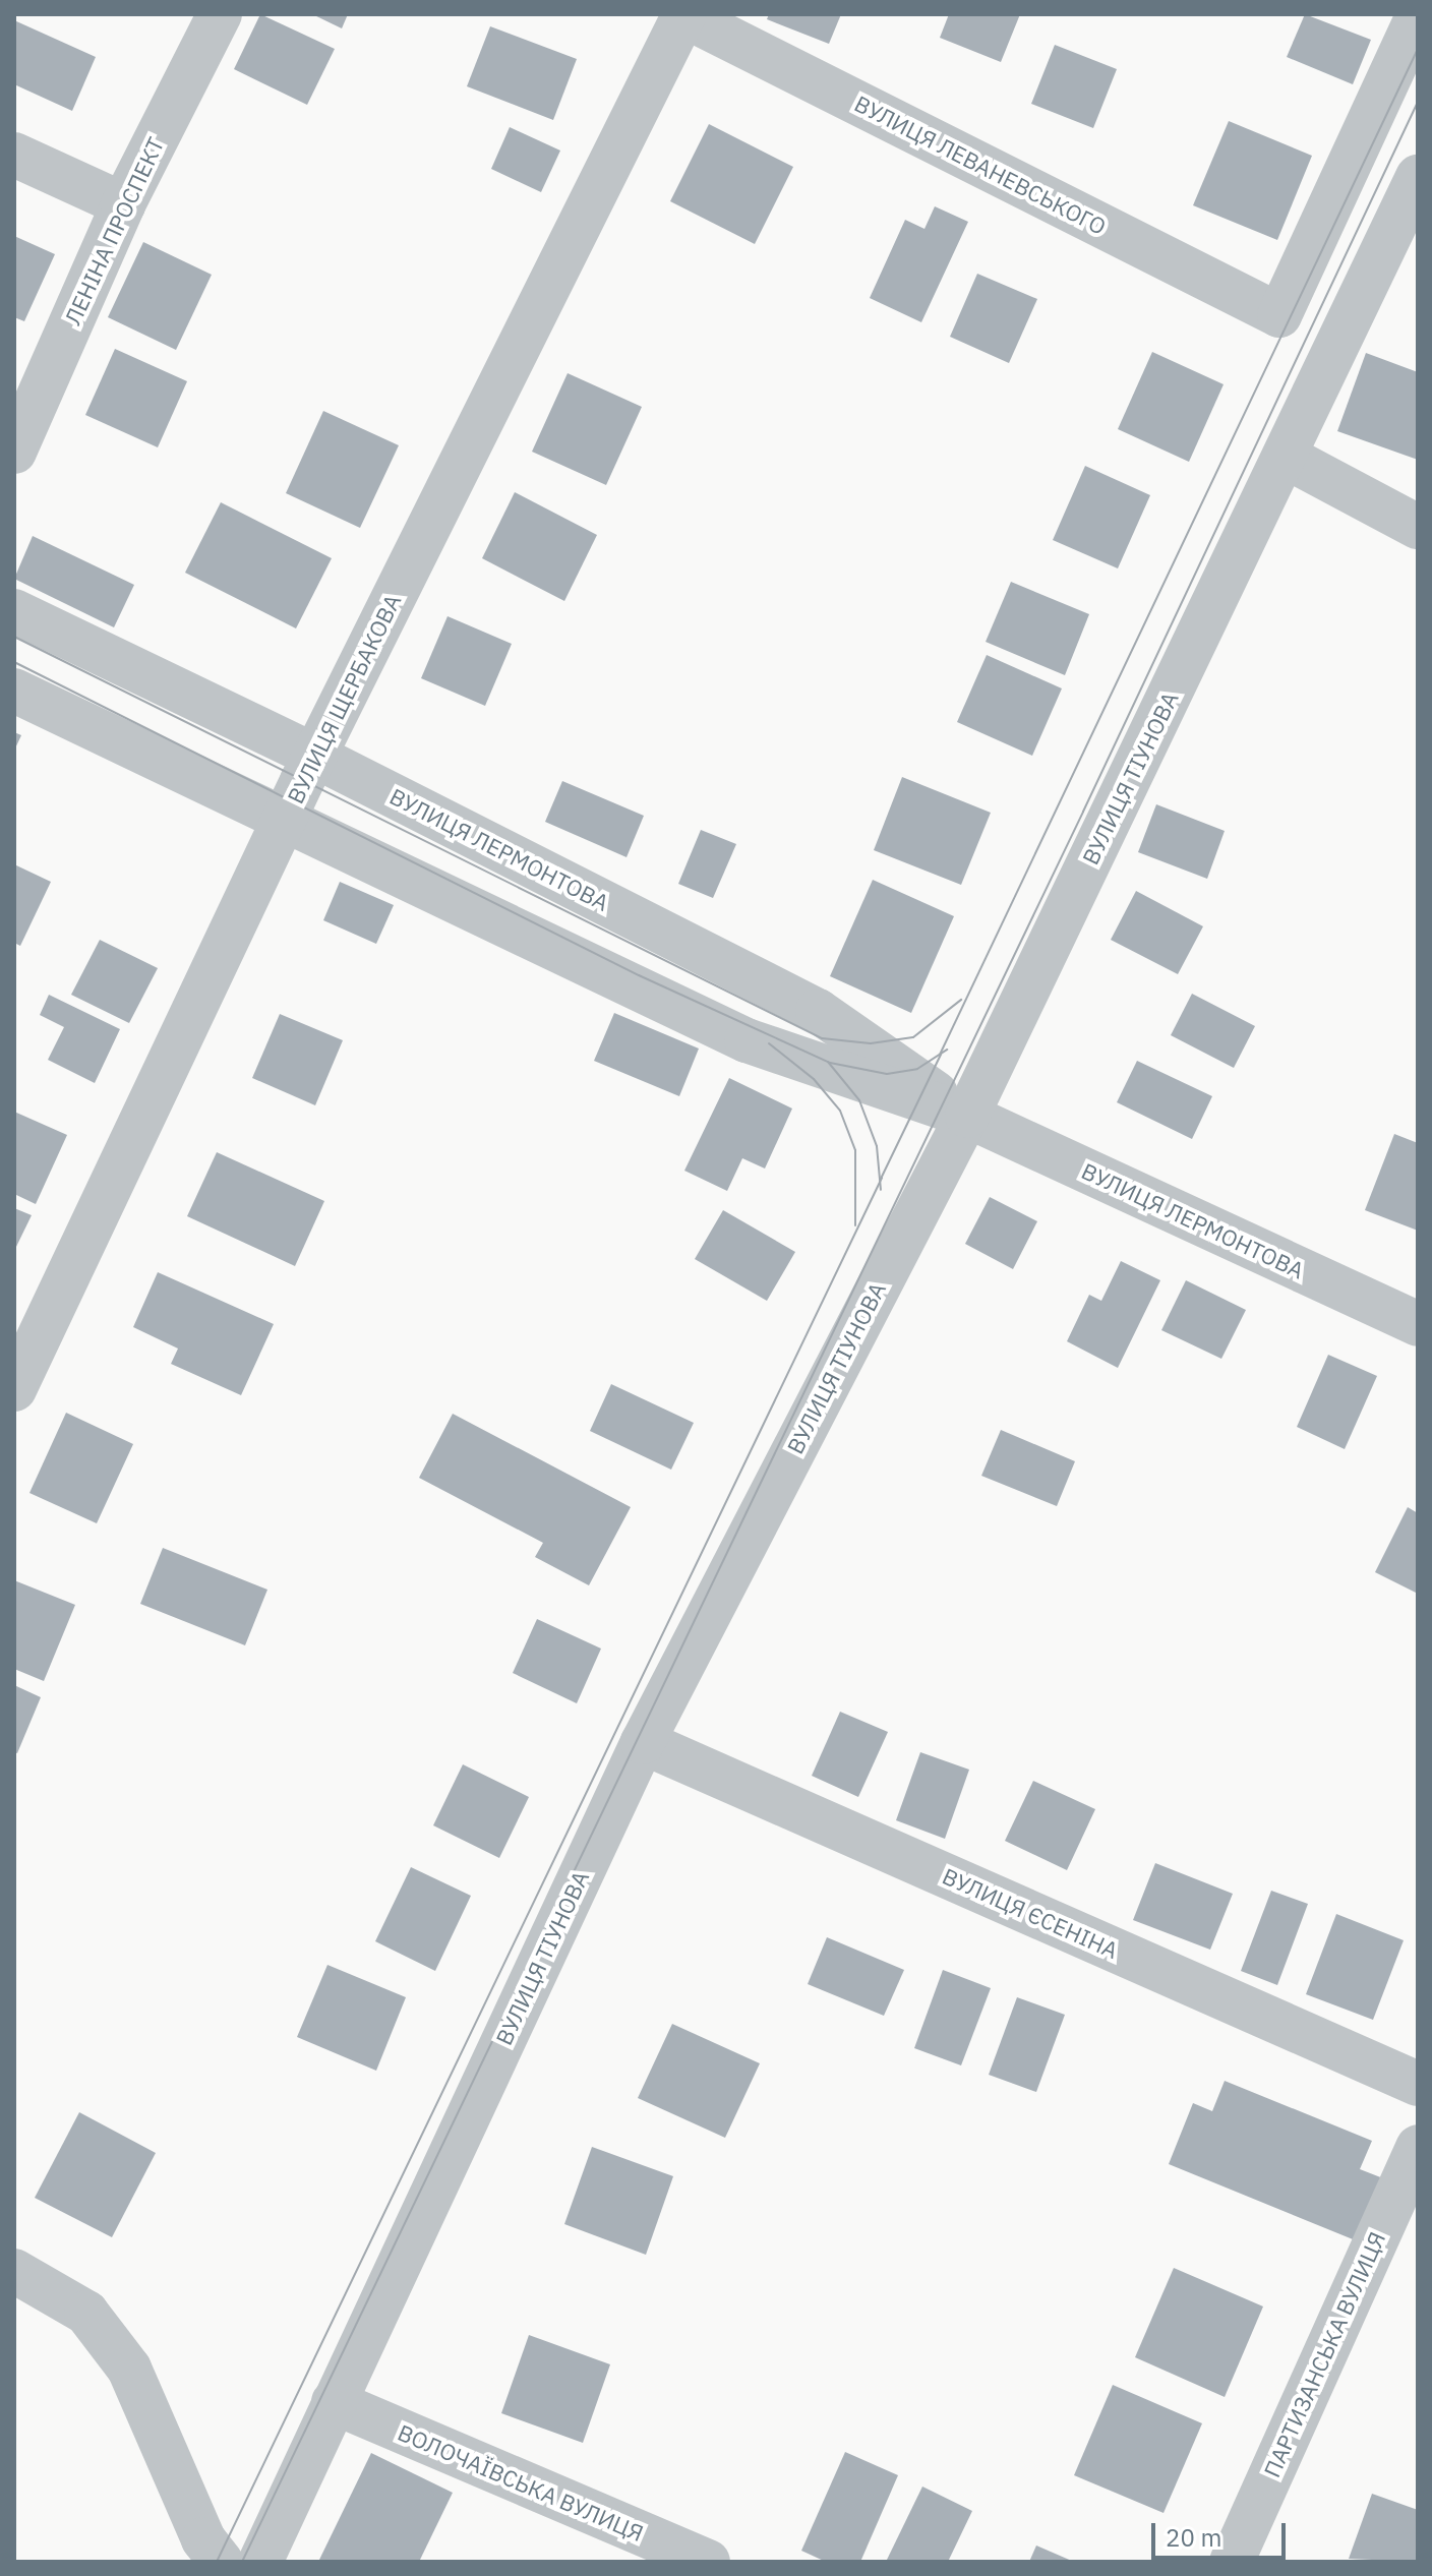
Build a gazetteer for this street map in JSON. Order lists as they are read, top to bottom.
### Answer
{
  "streets": {
    "street": [
      "ВУЛИЦЯ ЛЕВАНЕВСЬКОГО",
      "ЛЕНІНА ПРОСПЕКТ",
      "ВУЛИЦЯ ЩЕРБАКОВА",
      "ВУЛИЦЯ ТІУНОВА",
      "ВУЛИЦЯ ЛЕРМОНТОВА",
      "ВУЛИЦЯ ЄСЕНІНА",
      "ПАРТИЗАНСЬКА ВУЛИЦЯ",
      "ВОЛОЧАЇВСЬКА ВУЛИЦЯ"
    ]
  },
  "crossings": [
    ["ВУЛИЦЯ ЛЕВАНЕВСЬКОГО", "ВУЛИЦЯ ЩЕРБАКОВА"],
    ["ВУЛИЦЯ ЩЕРБАКОВА", "ВУЛИЦЯ ЛЕРМОНТОВА"],
    ["ВУЛИЦЯ ТІУНОВА", "ВУЛИЦЯ ЛЕРМОНТОВА"],
    ["ВУЛИЦЯ ТІУНОВА", "ВУЛИЦЯ ЄСЕНІНА"],
    ["ВУЛИЦЯ ТІУНОВА", "ВОЛОЧАЇВСЬКА ВУЛИЦЯ"]
  ],
  "scale_bar": "20 m"
}
